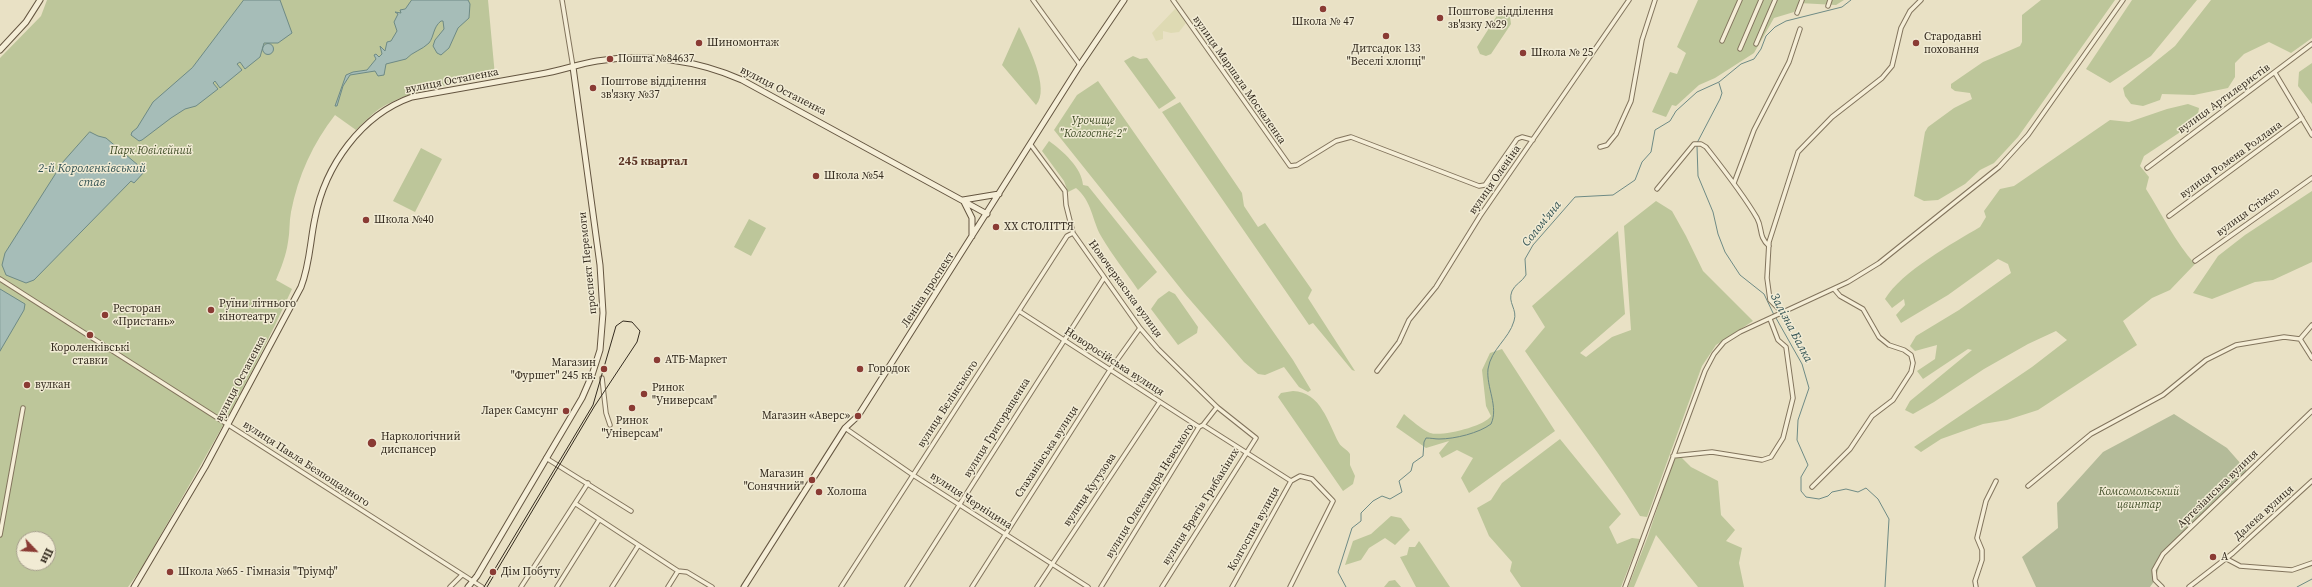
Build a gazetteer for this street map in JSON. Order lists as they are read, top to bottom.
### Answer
{
  "streets": {
    "main road": ["вулиця Остапенка", "проспект Перемоги", "Леніна проспект"],
    "street": [
      "вулиця Маршала Москаленка",
      "вулиця Артилеристів",
      "вулиця Ромена Роллана",
      "вулиця Оленіна",
      "вулиця Стіжко",
      "Новочеркаська вулиця",
      "Новоросійська вулиця",
      "вулиця Бєлінського",
      "вулиця Григоращенка",
      "Стаханівська вулиця",
      "вулиця Павла Безпощадного",
      "Артезіанська вулиця",
      "вулиця Кутузова",
      "вулиця Олександра Невського",
      "вулиця Черніцина",
      "вулиця Братів Грибакіних",
      "Далека вулиця",
      "Колгоспна вулиця"
    ]
  },
  "crossings": [
    ["вулиця Маршала Москаленка", "вулиця Оленіна"],
    ["вулиця Остапенка", "проспект Перемоги"],
    ["вулиця Остапенка", "Леніна проспект"],
    ["вулиця Остапенка", "вулиця Павла Безпощадного"],
    ["проспект Перемоги", "вулиця Павла Безпощадного"],
    ["Новочеркаська вулиця", "Леніна проспект"],
    ["Новочеркаська вулиця", "вулиця Бєлінського"],
    ["Новочеркаська вулиця", "вулиця Григоращенка"],
    ["Новочеркаська вулиця", "Стаханівська вулиця"],
    ["Новочеркаська вулиця", "вулиця Олександра Невського"],
    ["Новочеркаська вулиця", "вулиця Братів Грибакіних"],
    ["Леніна проспект", "вулиця Черніцина"],
    ["Новоросійська вулиця", "вулиця Бєлінського"],
    ["Новоросійська вулиця", "вулиця Григоращенка"],
    ["Новоросійська вулиця", "Стаханівська вулиця"],
    ["Новоросійська вулиця", "вулиця Кутузова"],
    ["Новоросійська вулиця", "вулиця Олександра Невського"],
    ["Новоросійська вулиця", "вулиця Братів Грибакіних"],
    ["Новоросійська вулиця", "Колгоспна вулиця"],
    ["вулиця Бєлінського", "вулиця Черніцина"],
    ["вулиця Григоращенка", "вулиця Черніцина"],
    ["Стаханівська вулиця", "вулиця Черніцина"],
    ["вулиця Кутузова", "вулиця Черніцина"]
  ],
  "districts": ["245 квартал"],
  "water": ["2-й Короленківський став", "Солом'яна", "Залізна Балка"],
  "parks": ["Урочище \"Колгоспне-2\"", "Парк Ювілейний", "Комсомольський цвинтар"],
  "places": [
    "Школа № 47",
    "Поштове відділення зв'язку №29",
    "Дитсадок 133 \"Веселі хлопці\"",
    "Шиномонтаж",
    "Стародавні поховання",
    "Школа № 25",
    "Пошта №84637",
    "Поштове відділення зв'язку №37",
    "Школа №54",
    "Школа №40",
    "ХХ СТОЛІТТЯ",
    "Руїни літнього кінотеатру",
    "Ресторан «Пристань»",
    "Короленківські ставки",
    "АТБ-Маркет",
    "Магазин \"Фуршет\" 245 кв.",
    "Городок",
    "вулкан",
    "Ринок \"Универсам\"",
    "Ринок \"Універсам\"",
    "Ларек Самсунг",
    "Магазин «Аверс»",
    "Наркологічний диспансер",
    "Магазин \"Сонячний\"",
    "Холоша",
    "А",
    "Школа №65 - Гімназія \"Тріумф\"",
    "Дім Побуту"
  ],
  "north": "bottom right"
}
